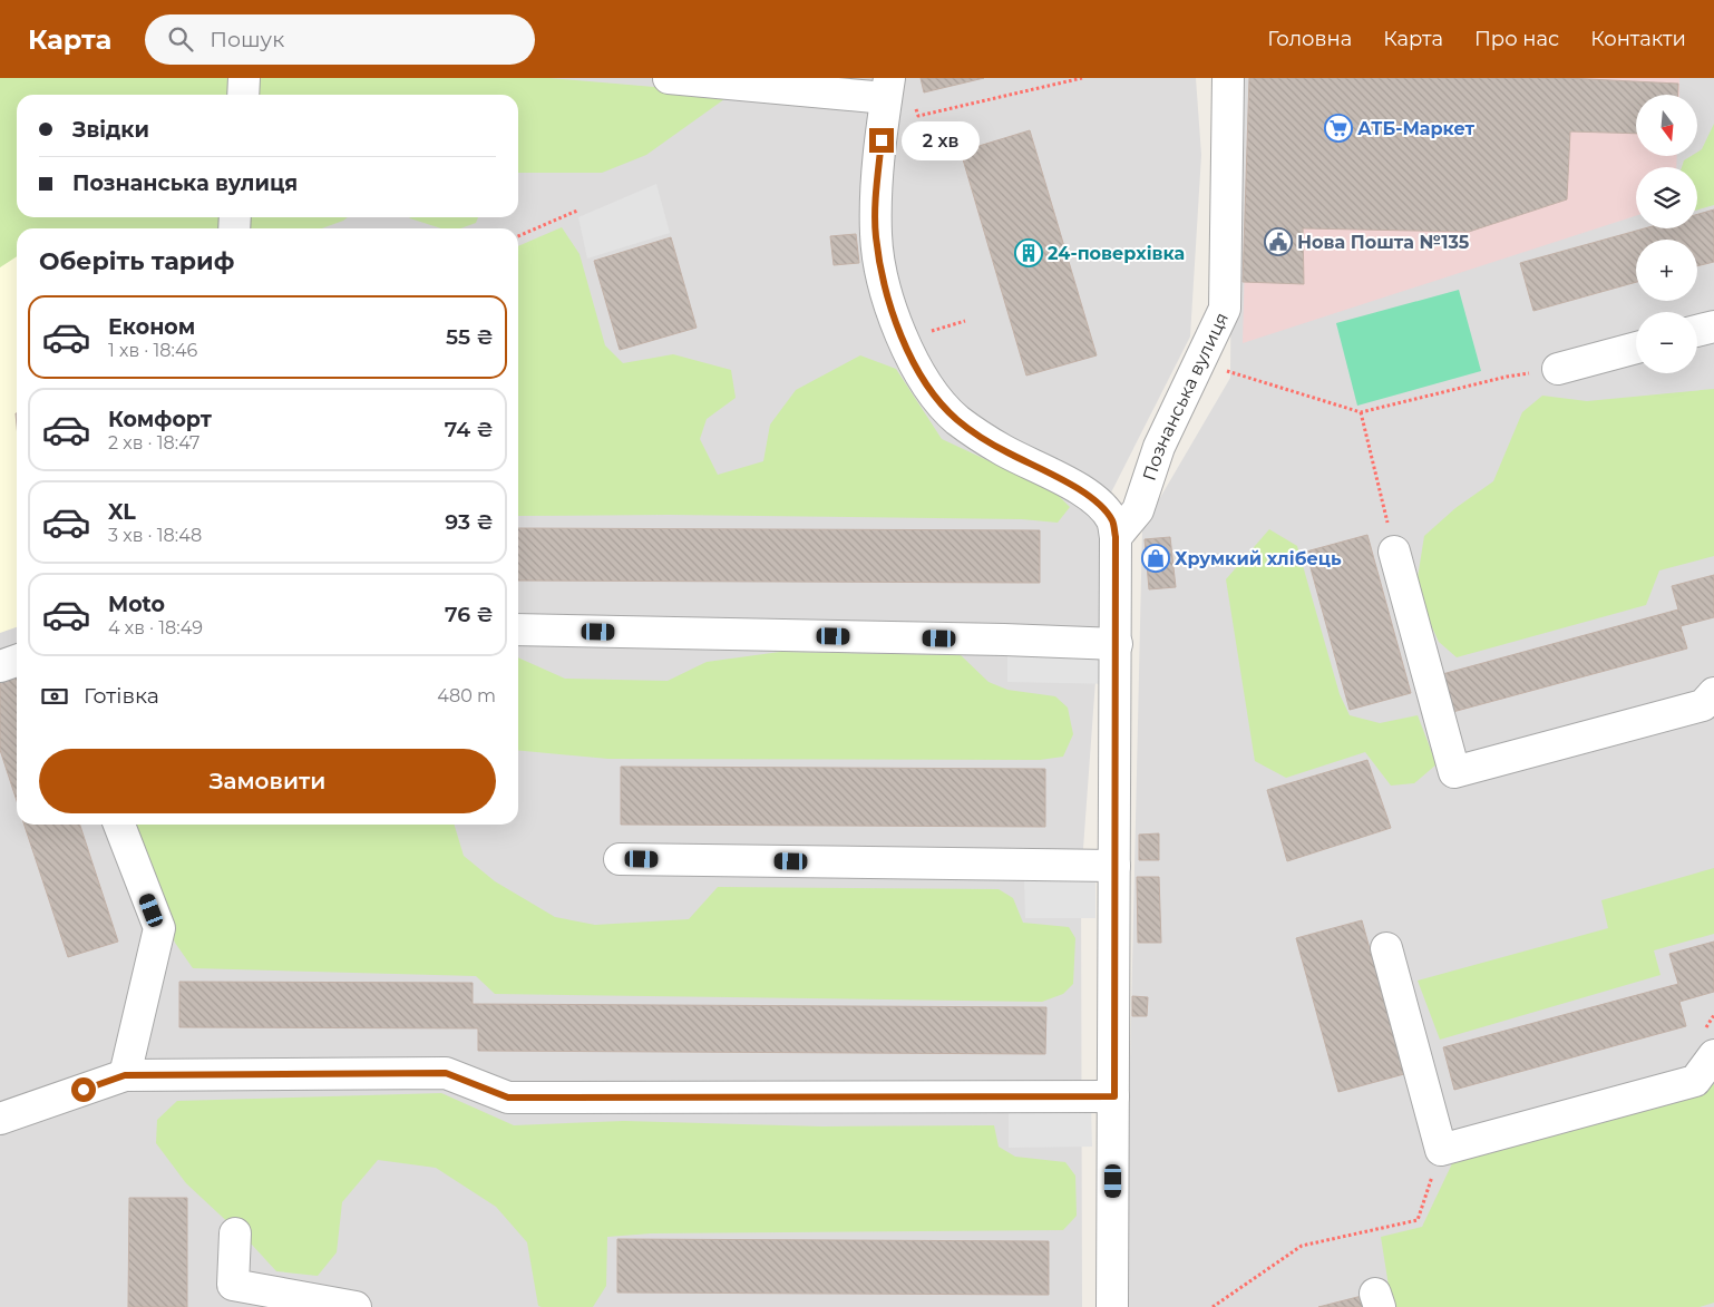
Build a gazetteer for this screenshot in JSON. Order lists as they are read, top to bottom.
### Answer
{
  "streets": {
    "street": ["Познанська вулиця"]
  },
  "places": {
    "supermarket": ["АТБ-Маркет"],
    "public building": ["Нова Пошта №135"],
    "building": ["24-поверхівка"],
    "shop": ["Хрумкий хлібець"]
  },
  "north": "bottom",
  "page": {
    "header": "Карта",
    "search": "Пошук",
    "nav": [
      "Головна",
      "Карта",
      "Про нас",
      "Контакти"
    ],
    "map_buttons": ["+", "−"],
    "banner": ["Звідки", "Познанська вулиця"],
    "bubble": "2 хв",
    "heading": "Оберіть тариф",
    "list": [
      {
        "name": "Економ",
        "note": "1 хв · 18:46",
        "value": "55 ₴"
      },
      {
        "name": "Комфорт",
        "note": "2 хв · 18:47",
        "value": "74 ₴"
      },
      {
        "name": "XL",
        "note": "3 хв · 18:48",
        "value": "93 ₴"
      },
      {
        "name": "Moto",
        "note": "4 хв · 18:49",
        "value": "76 ₴"
      }
    ],
    "pay": ["Готівка", "480 m"],
    "buttons": "Замовити"
  }
}
